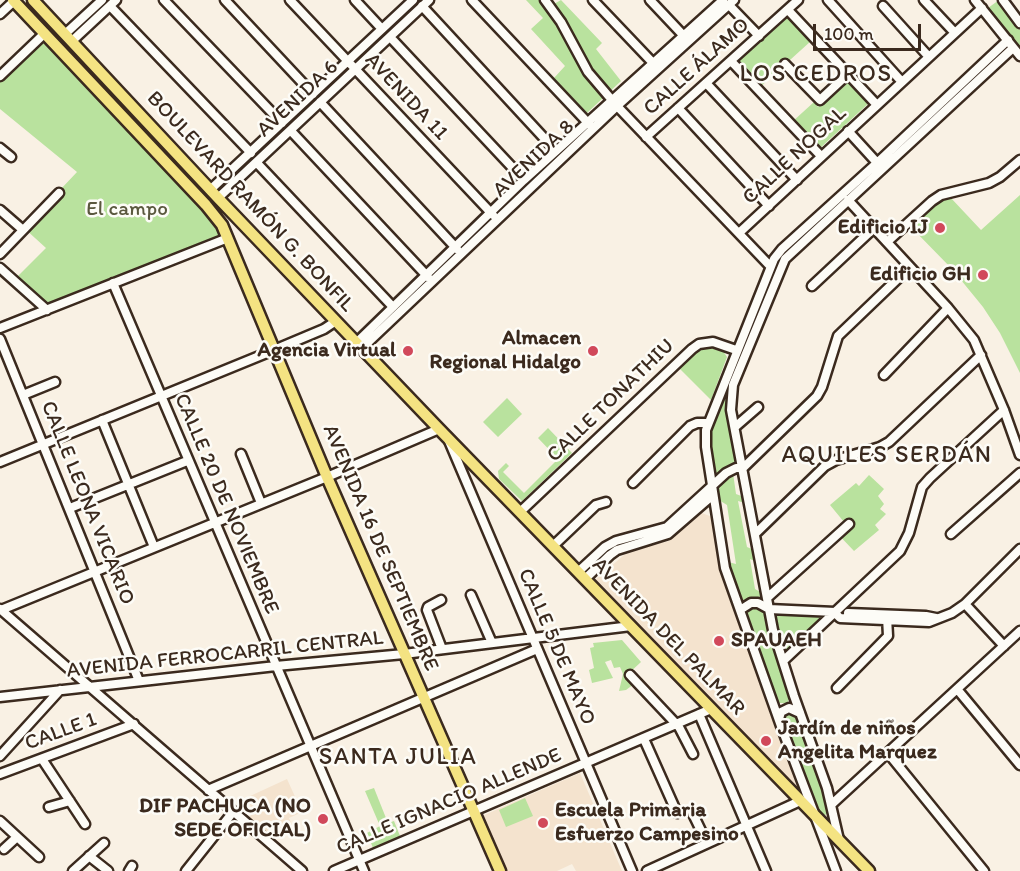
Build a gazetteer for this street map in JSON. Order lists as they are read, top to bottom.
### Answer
{
  "streets": {
    "main road": ["BOULEVARD RAMÓN G. BONFIL", "AVENIDA 16 DE SEPTIEMBRE", "AVENIDA DEL PALMAR"],
    "street": [
      "CALLE ÁLAMO",
      "AVENIDA 11",
      "AVENIDA 6",
      "CALLE NOGAL",
      "AVENIDA 8",
      "CALLE TONATHIU",
      "CALLE LEONA VICARIO",
      "CALLE 20 DE NOVIEMBRE",
      "CALLE 5 DE MAYO",
      "AVENIDA FERROCARRIL CENTRAL",
      "CALLE 1",
      "CALLE IGNACIO ALLENDE"
    ]
  },
  "crossings": [
    ["AVENIDA 11", "AVENIDA 6"],
    ["AVENIDA 11", "AVENIDA 8"],
    ["AVENIDA 6", "BOULEVARD RAMÓN G. BONFIL"],
    ["AVENIDA 8", "BOULEVARD RAMÓN G. BONFIL"],
    ["BOULEVARD RAMÓN G. BONFIL", "AVENIDA 16 DE SEPTIEMBRE"],
    ["BOULEVARD RAMÓN G. BONFIL", "AVENIDA DEL PALMAR"],
    ["CALLE TONATHIU", "AVENIDA DEL PALMAR"],
    ["CALLE LEONA VICARIO", "AVENIDA FERROCARRIL CENTRAL"],
    ["CALLE 20 DE NOVIEMBRE", "AVENIDA FERROCARRIL CENTRAL"],
    ["CALLE 20 DE NOVIEMBRE", "CALLE IGNACIO ALLENDE"],
    ["AVENIDA 16 DE SEPTIEMBRE", "AVENIDA FERROCARRIL CENTRAL"],
    ["AVENIDA 16 DE SEPTIEMBRE", "CALLE IGNACIO ALLENDE"],
    ["AVENIDA DEL PALMAR", "CALLE 5 DE MAYO"],
    ["AVENIDA DEL PALMAR", "AVENIDA FERROCARRIL CENTRAL"],
    ["AVENIDA DEL PALMAR", "CALLE IGNACIO ALLENDE"],
    ["CALLE 5 DE MAYO", "AVENIDA FERROCARRIL CENTRAL"],
    ["CALLE 5 DE MAYO", "CALLE IGNACIO ALLENDE"]
  ],
  "districts": ["LOS CEDROS", "AQUILES SERDÁN", "SANTA JULIA"],
  "parks": ["El campo"],
  "places": [
    "Edificio IJ",
    "Edificio GH",
    "Agencia Virtual",
    "Almacen Regional Hidalgo",
    "SPAUAEH",
    "Jardín de niños Angelita Marquez",
    "DIF PACHUCA (NO SEDE OFICIAL)",
    "Escuela Primaria Esfuerzo Campesino"
  ],
  "scale_bar": "100 m"
}
